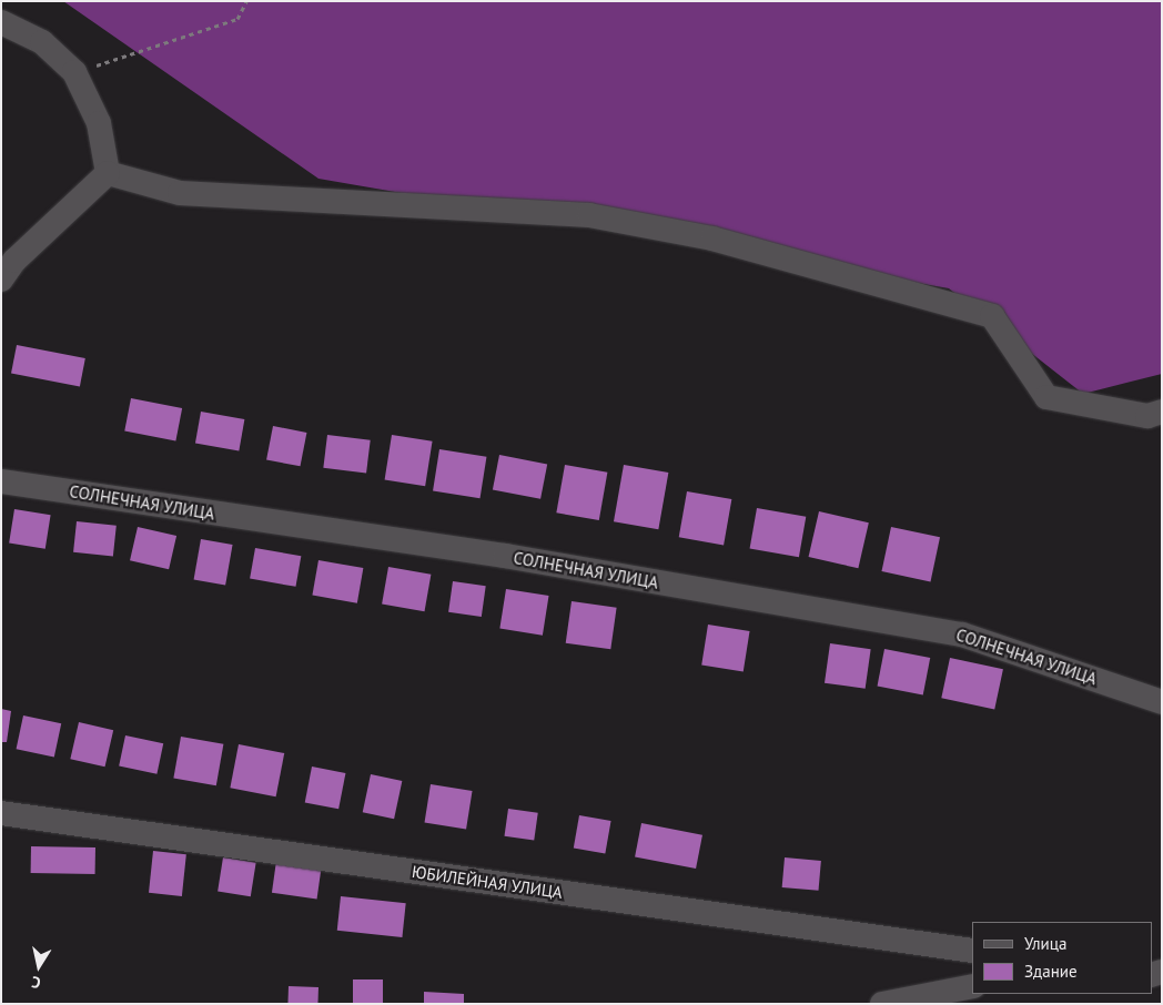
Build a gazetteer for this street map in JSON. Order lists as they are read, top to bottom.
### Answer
{
  "streets": {
    "street": ["СОЛНЕЧНАЯ УЛИЦА", "ЮБИЛЕЙНАЯ УЛИЦА"]
  },
  "legend": ["Улица", "Здание"],
  "north": "bottom"
}
